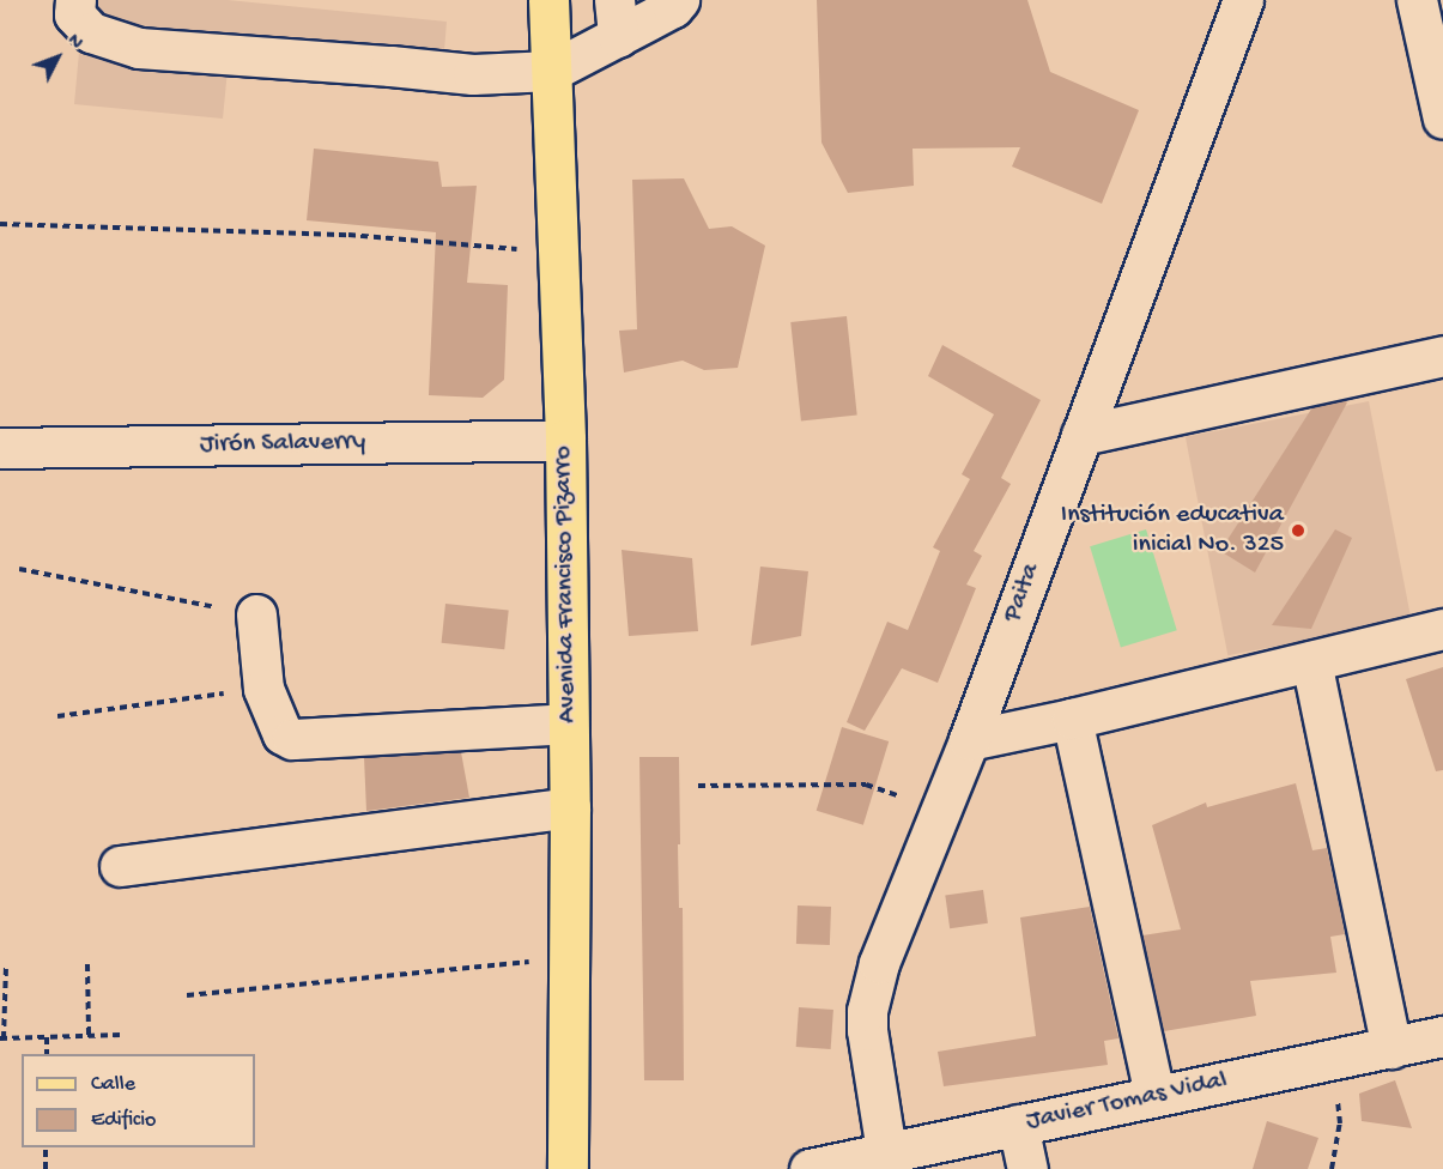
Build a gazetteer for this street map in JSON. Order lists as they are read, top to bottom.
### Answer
{
  "streets": {
    "main road": ["Avenida Francisco Pizarro"],
    "street": ["Jirón Salaverry", "Paita", "Javier Tomas Vidal"]
  },
  "crossings": [
    ["Jirón Salaverry", "Avenida Francisco Pizarro"],
    ["Paita", "Javier Tomas Vidal"]
  ],
  "places": ["Institución educativa inicial No. 325"],
  "legend": ["Calle", "Edificio"],
  "north": "top right"
}
